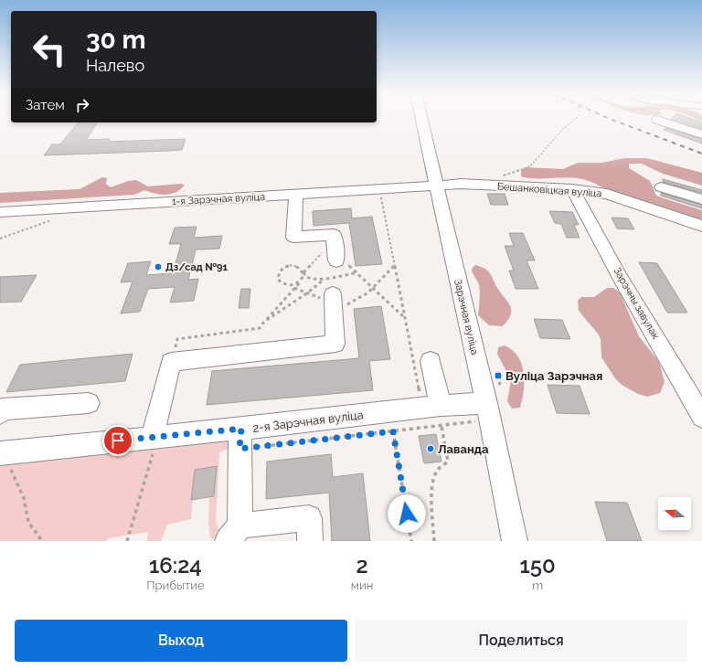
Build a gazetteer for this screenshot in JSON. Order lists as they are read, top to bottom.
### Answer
{
  "streets": {
    "street": [
      "Бешанковіцкая вуліца",
      "1-я Зарэчная вуліца",
      "Зарэчны завулак",
      "Зарэчная вуліца",
      "2-я Зарэчная вуліца"
    ]
  },
  "crossings": [
    ["Бешанковіцкая вуліца", "1-я Зарэчная вуліца"],
    ["Бешанковіцкая вуліца", "Зарэчны завулак"],
    ["Бешанковіцкая вуліца", "Зарэчная вуліца"],
    ["1-я Зарэчная вуліца", "Зарэчная вуліца"],
    ["Зарэчная вуліца", "2-я Зарэчная вуліца"]
  ],
  "places": {
    "other": ["Дз/сад №91", "Лаванда"],
    "transit": ["Вуліца Зарэчная"]
  },
  "north": "left",
  "page": {
    "turn": ["30 m", "Налево"],
    "then": "Затем",
    "eta": [
      "16:24",
      "Прибытие",
      "2",
      "мин",
      "150",
      "m"
    ],
    "buttons": ["Выход", "Поделиться"]
  }
}
